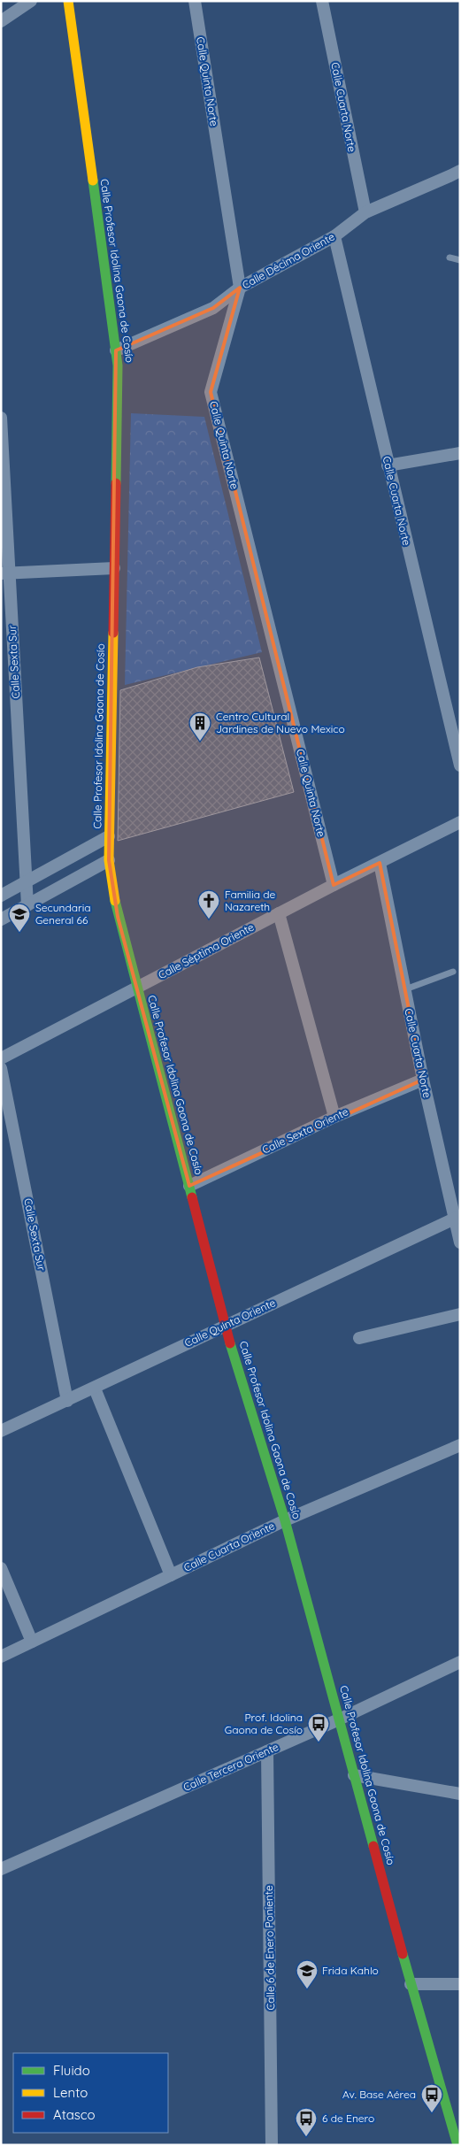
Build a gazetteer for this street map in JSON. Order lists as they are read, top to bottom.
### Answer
{
  "streets": {
    "street": [
      "Calle Quinta Norte",
      "Calle Cuarta Norte",
      "Calle Décima Oriente",
      "Calle Profesor Idolina Gaona de Cosío",
      "Calle Sexta Sur",
      "Calle Séptima Oriente",
      "Calle Sexta Oriente",
      "Calle Quinta Oriente",
      "Calle Cuarta Oriente",
      "Calle Tercera Oriente",
      "Calle 6 de Enero Poniente"
    ]
  },
  "crossings": [
    ["Calle Quinta Norte", "Calle Décima Oriente"],
    ["Calle Quinta Norte", "Calle Séptima Oriente"],
    ["Calle Cuarta Norte", "Calle Décima Oriente"],
    ["Calle Cuarta Norte", "Calle Séptima Oriente"],
    ["Calle Cuarta Norte", "Calle Sexta Oriente"],
    ["Calle Cuarta Norte", "Calle Quinta Oriente"],
    ["Calle Décima Oriente", "Calle Profesor Idolina Gaona de Cosío"],
    ["Calle Profesor Idolina Gaona de Cosío", "Calle Séptima Oriente"],
    ["Calle Profesor Idolina Gaona de Cosío", "Calle Sexta Oriente"],
    ["Calle Profesor Idolina Gaona de Cosío", "Calle Quinta Oriente"],
    ["Calle Profesor Idolina Gaona de Cosío", "Calle Cuarta Oriente"],
    ["Calle Profesor Idolina Gaona de Cosío", "Calle Tercera Oriente"],
    ["Calle Sexta Sur", "Calle Quinta Oriente"],
    ["Calle Tercera Oriente", "Calle 6 de Enero Poniente"]
  ],
  "places": {
    "building": ["Centro Cultural Jardines de Nuevo Mexico"],
    "church": ["Familia de Nazareth"],
    "school or university": ["Secundaria General 66", "Frida Kahlo"],
    "bus stop": ["Prof. Idolina Gaona de Cosío", "Av. Base Aérea", "6 de Enero"]
  },
  "legend": ["Fluido", "Lento", "Atasco"]
}
